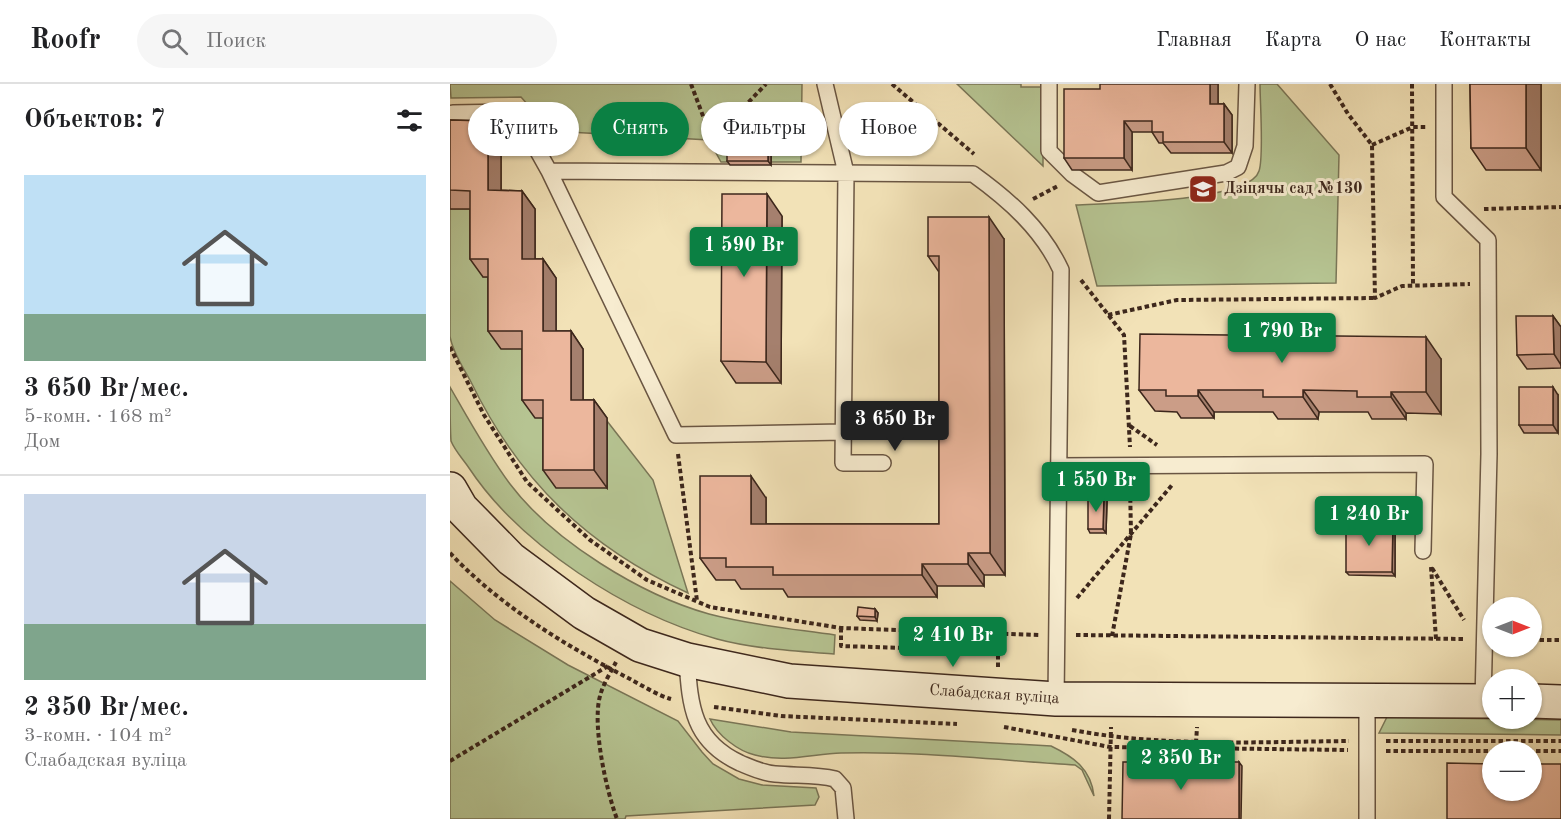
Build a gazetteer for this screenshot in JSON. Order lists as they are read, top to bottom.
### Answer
{
  "streets": {
    "main road": ["Слабадская вуліца"]
  },
  "places": {
    "school or university": ["Дзіцячы сад №130"]
  },
  "north": "right",
  "page": {
    "header": "Roofr",
    "search": "Поиск",
    "nav": [
      "Главная",
      "Карта",
      "О нас",
      "Контакты"
    ],
    "heading": "Объектов: 7",
    "chip": [
      "Купить",
      "Снять",
      "Фильтры",
      "Новое"
    ],
    "list": [
      {
        "name": "3 650 Br/мес.",
        "note": "5-комн. · 168 m² · Дом"
      },
      {
        "name": "2 350 Br/мес.",
        "note": "3-комн. · 104 m² · Слабадская вуліца"
      }
    ],
    "price": [
      "1 590 Br",
      "1 790 Br",
      "3 650 Br",
      "1 550 Br",
      "1 240 Br",
      "2 410 Br",
      "2 350 Br"
    ],
    "map_buttons": ["+", "−"]
  }
}
